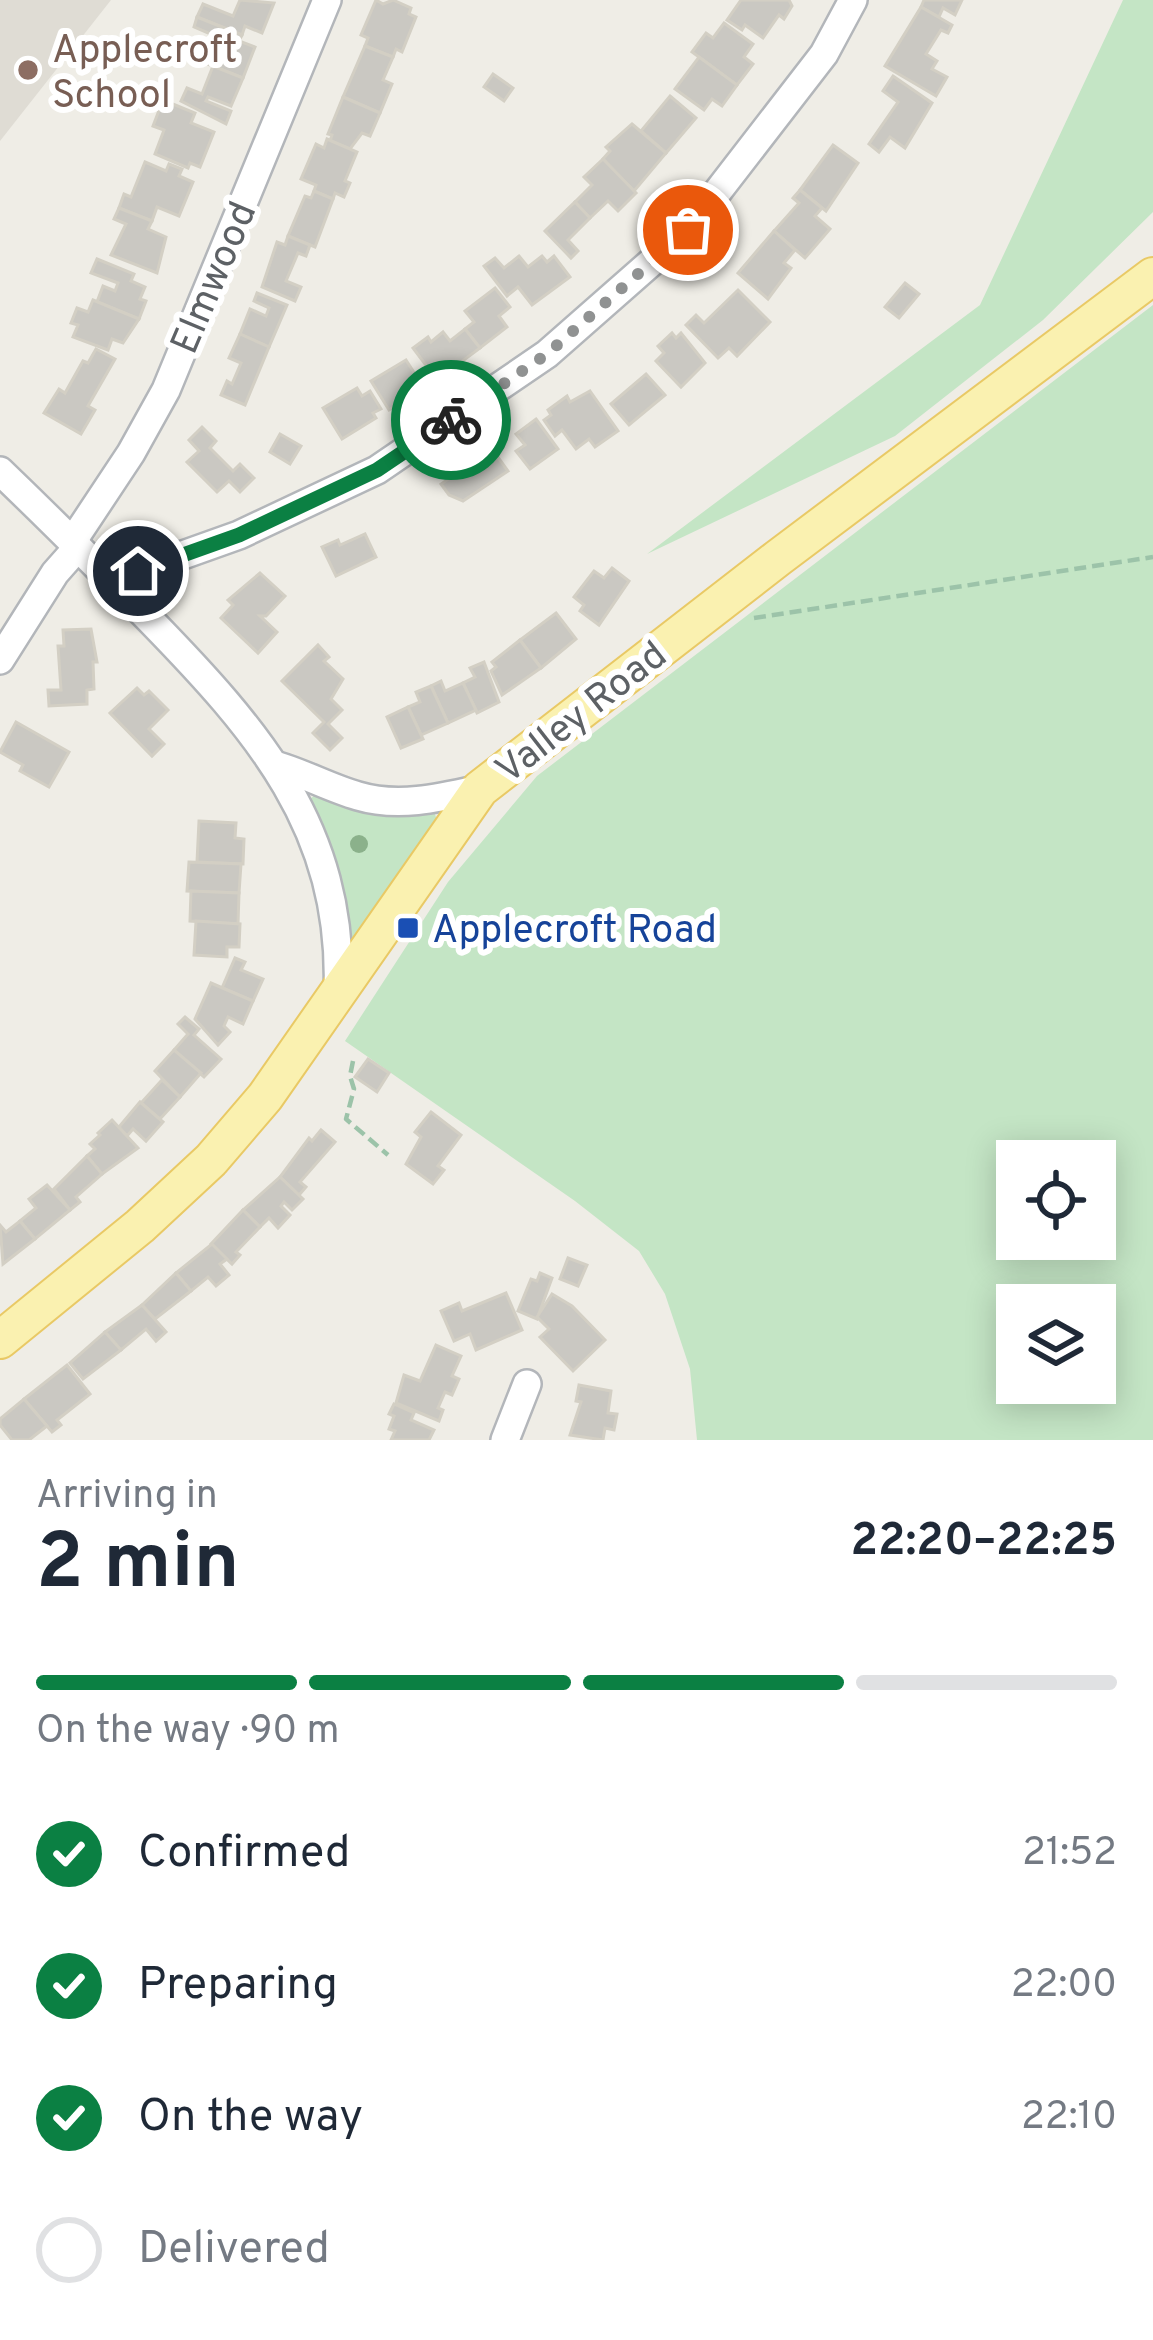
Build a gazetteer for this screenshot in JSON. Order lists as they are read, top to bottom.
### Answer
{
  "streets": {
    "main road": ["Valley Road"],
    "street": ["Elmwood"]
  },
  "places": {
    "other": ["Applecroft School"],
    "transit": ["Applecroft Road"]
  },
  "page": {
    "heading": ["2 min", "Arriving in", "22:20–22:25"],
    "bar": "On the way · 90 m",
    "list": [
      ["Confirmed", "21:52"],
      ["Preparing", "22:00"],
      ["On the way", "22:10"],
      "Delivered"
    ]
  }
}
